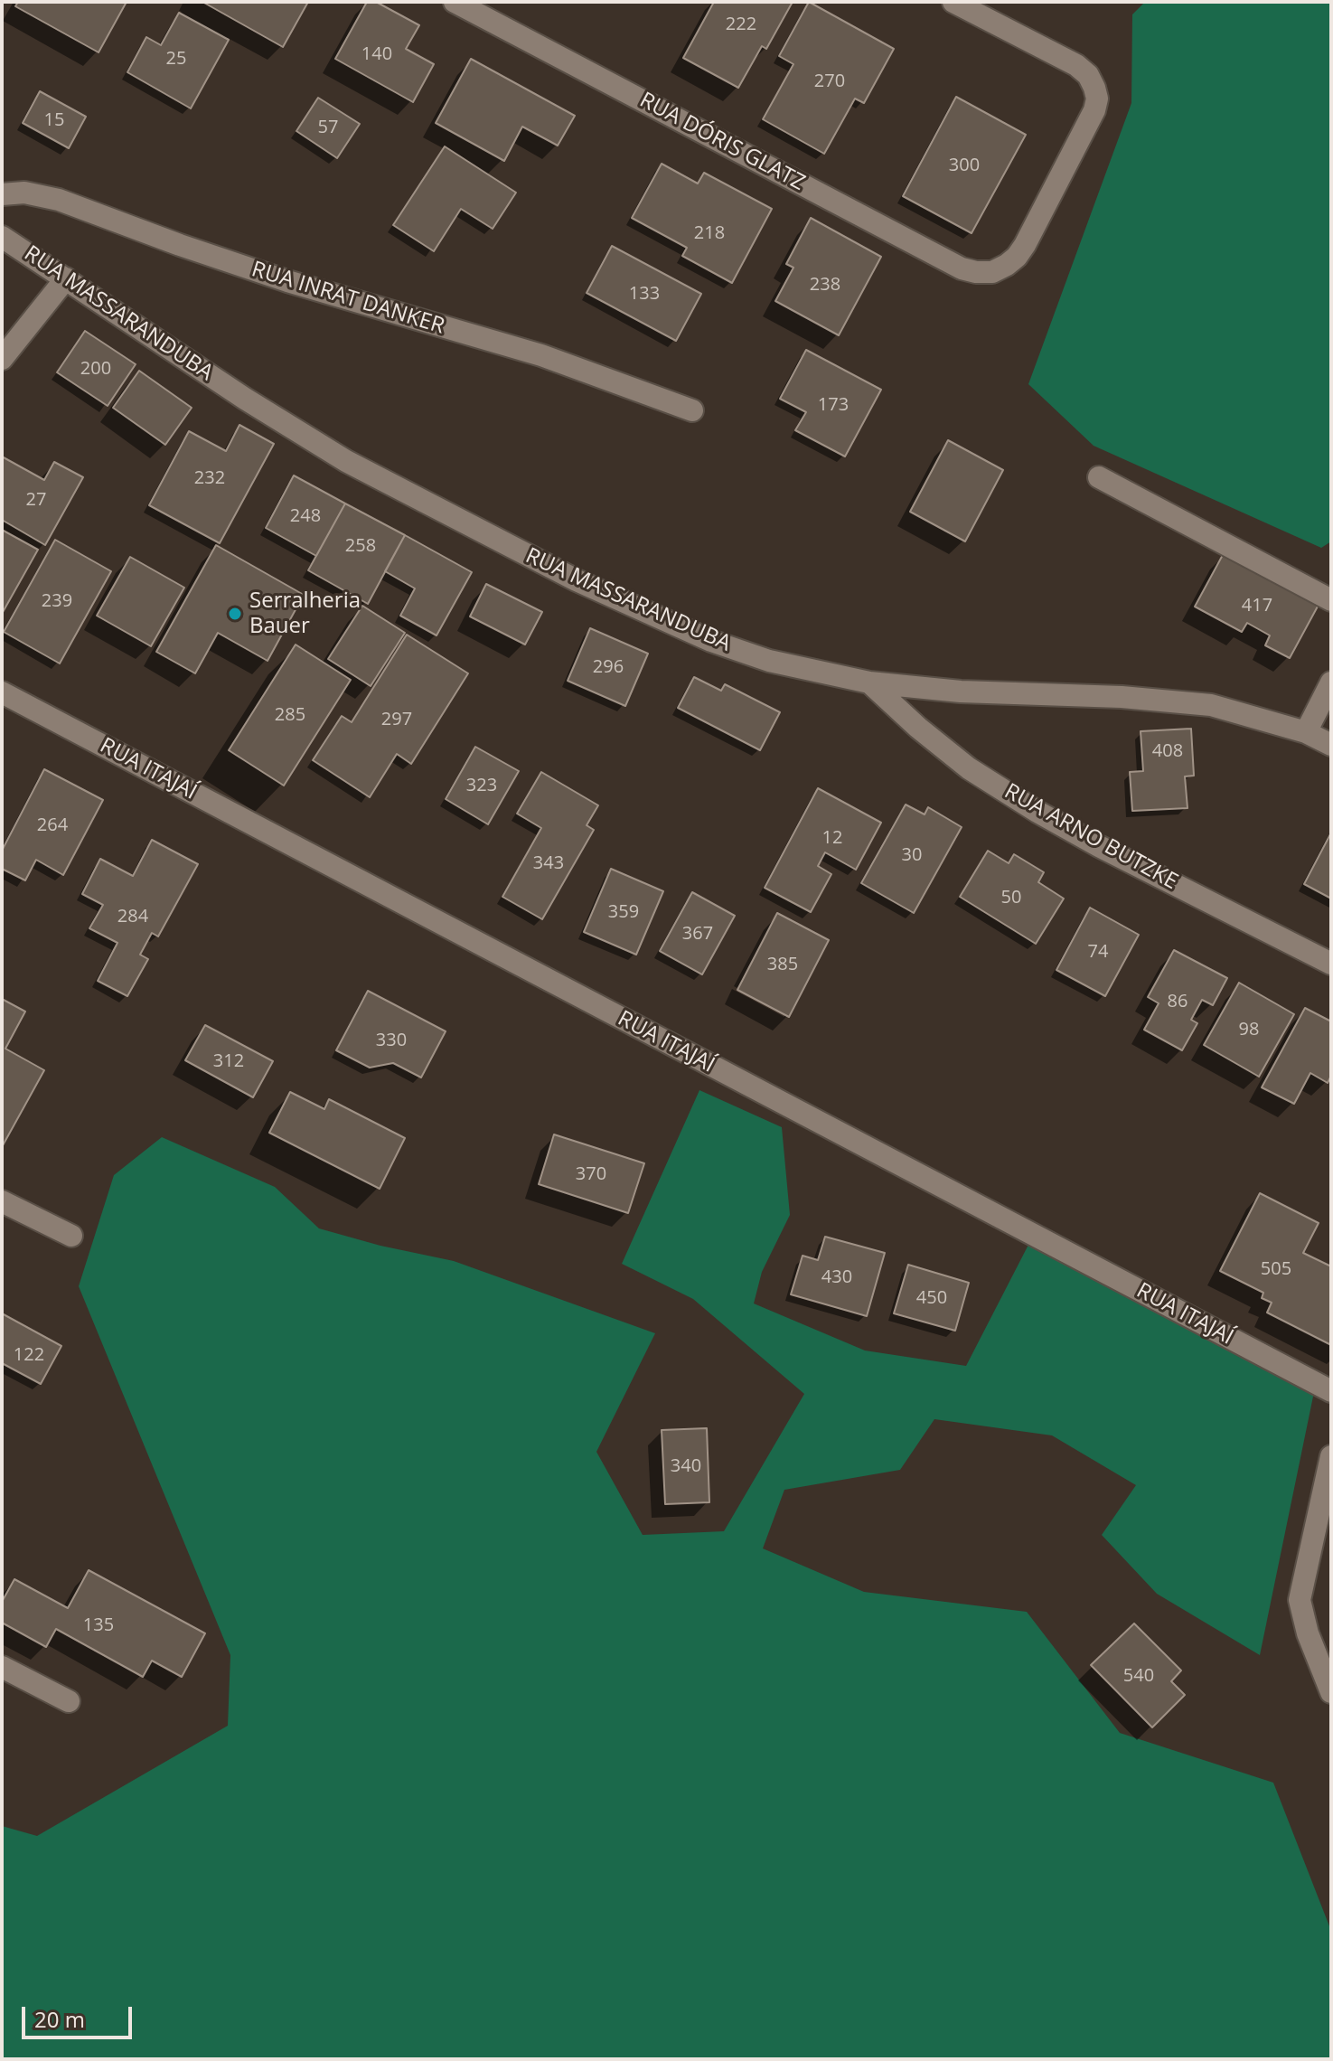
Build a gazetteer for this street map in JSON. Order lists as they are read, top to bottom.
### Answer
{
  "streets": {
    "street": [
      "RUA DÓRIS GLATZ",
      "RUA INRAT DANKER",
      "RUA MASSARANDUBA",
      "RUA ITAJAÍ",
      "RUA ARNO BUTZKE"
    ]
  },
  "crossings": [
    ["RUA MASSARANDUBA", "RUA ARNO BUTZKE"]
  ],
  "places": ["Serralheria Bauer"],
  "house_numbers": [
    "222",
    "140",
    "25",
    "270",
    "15",
    "57",
    "300",
    "218",
    "238",
    "133",
    "200",
    "173",
    "232",
    "27",
    "248",
    "258",
    "239",
    "417",
    "296",
    "285",
    "297",
    "408",
    "323",
    "264",
    "12",
    "30",
    "343",
    "50",
    "359",
    "284",
    "367",
    "74",
    "385",
    "86",
    "98",
    "330",
    "312",
    "370",
    "505",
    "430",
    "450",
    "122",
    "340",
    "135",
    "540"
  ],
  "scale_bar": "20 m"
}
